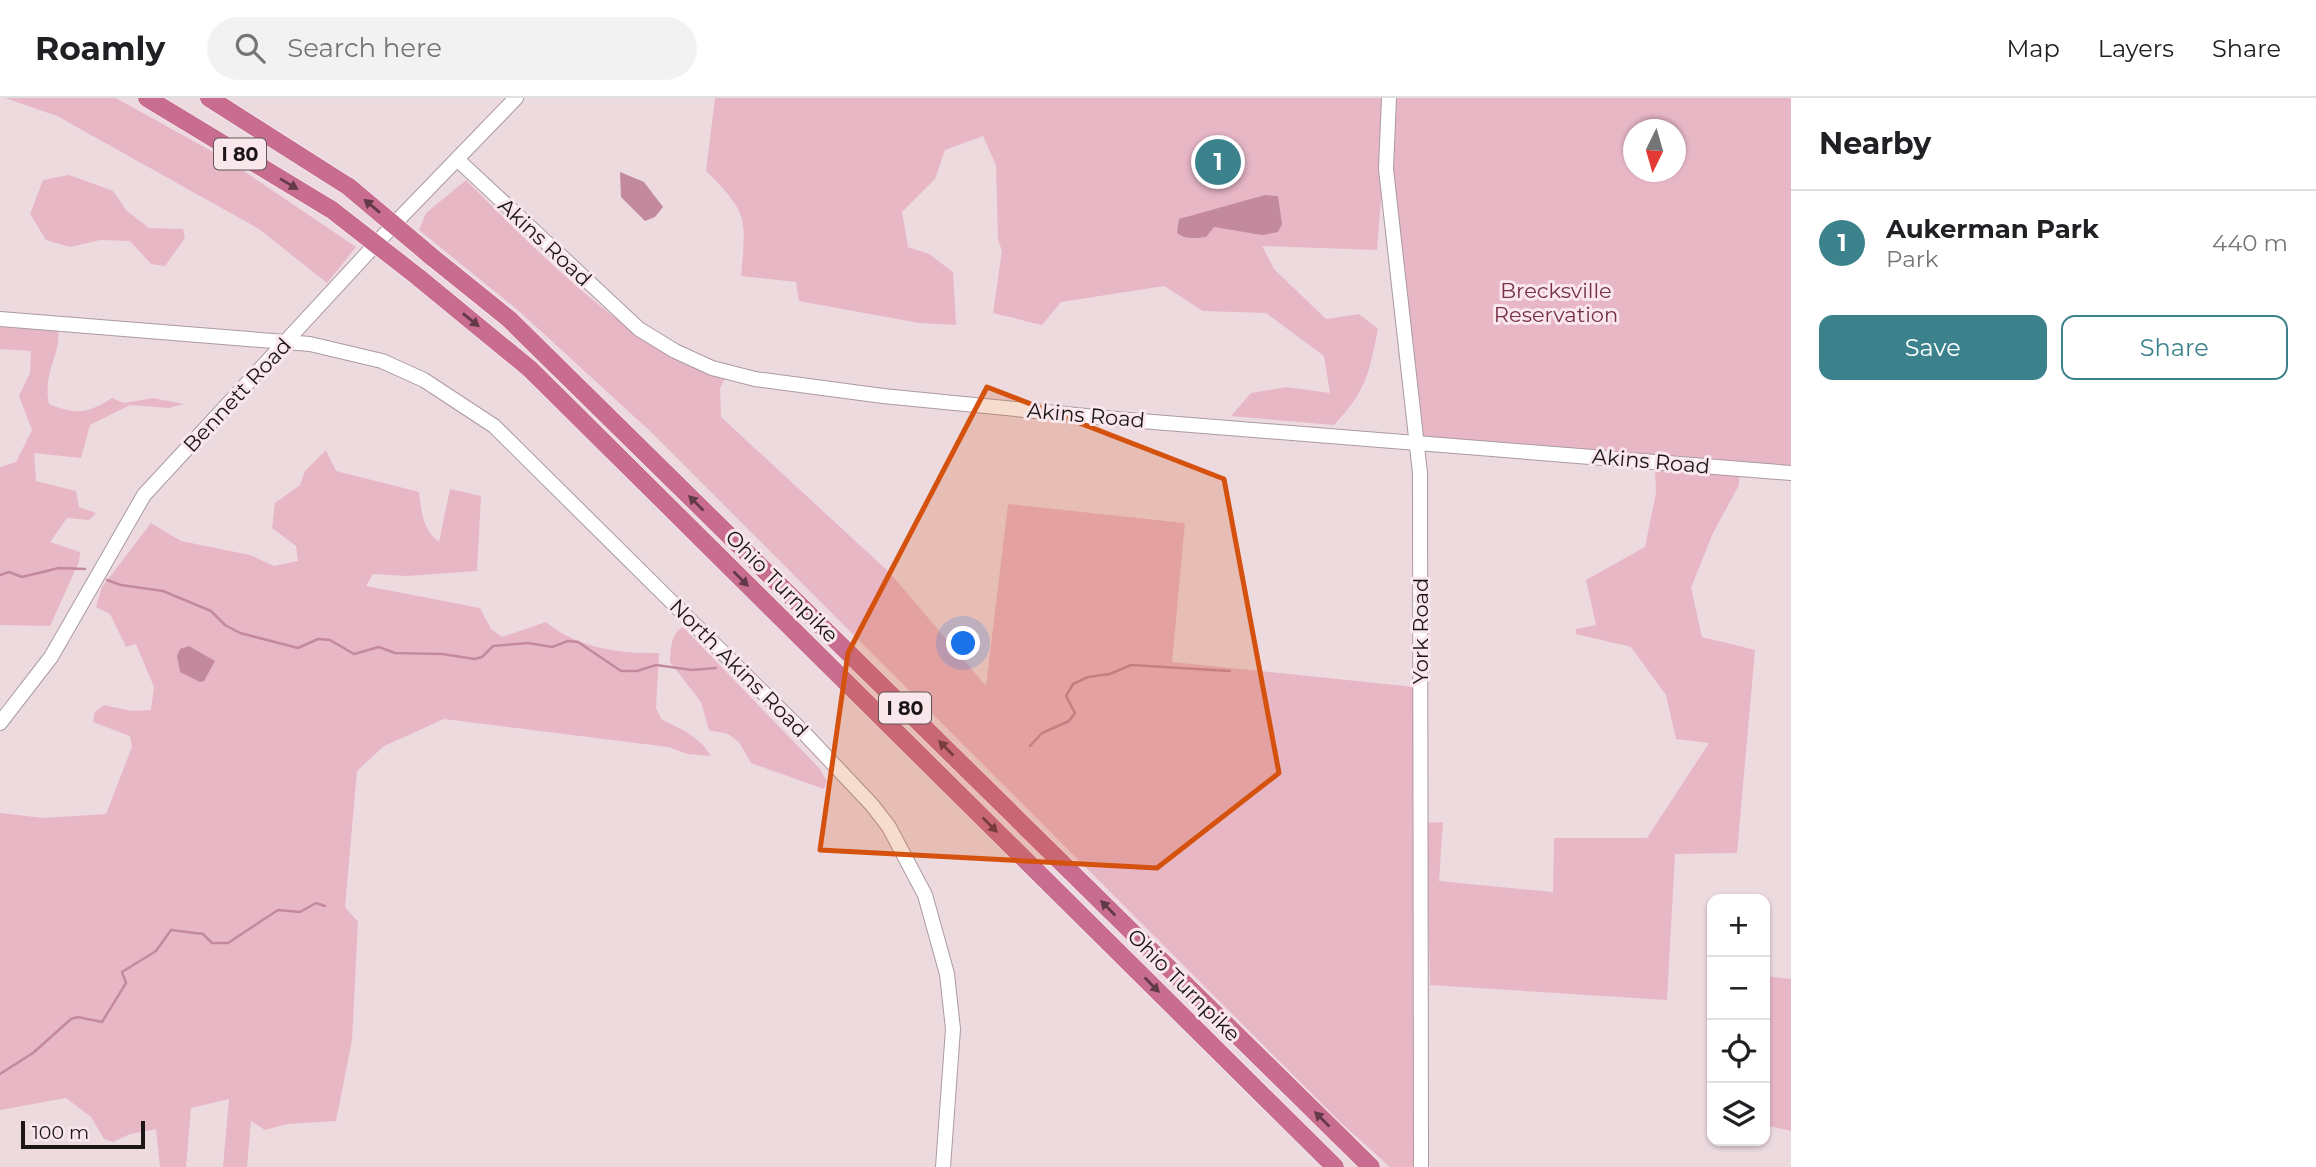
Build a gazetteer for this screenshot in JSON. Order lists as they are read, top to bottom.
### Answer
{
  "streets": {
    "highway": ["I 80", "Ohio Turnpike"],
    "street": [
      "Akins Road",
      "Bennett Road",
      "York Road",
      "North Akins Road"
    ]
  },
  "crossings": [
    ["Akins Road", "Bennett Road"],
    ["Akins Road", "York Road"],
    ["Bennett Road", "North Akins Road"]
  ],
  "parks": ["Brecksville Reservation"],
  "scale_bar": "100 m",
  "north": "bottom",
  "page": {
    "header": "Roamly",
    "search": "Search here",
    "nav": ["Map", "Layers", "Share"],
    "heading": "Nearby",
    "pins": "1",
    "list": [
      {
        "mark": "1",
        "name": "Aukerman Park",
        "note": "Park",
        "value": "440 m"
      }
    ],
    "buttons": ["Save", "Share"],
    "map_buttons": ["+", "−"],
    "scale": "100 m"
  }
}
